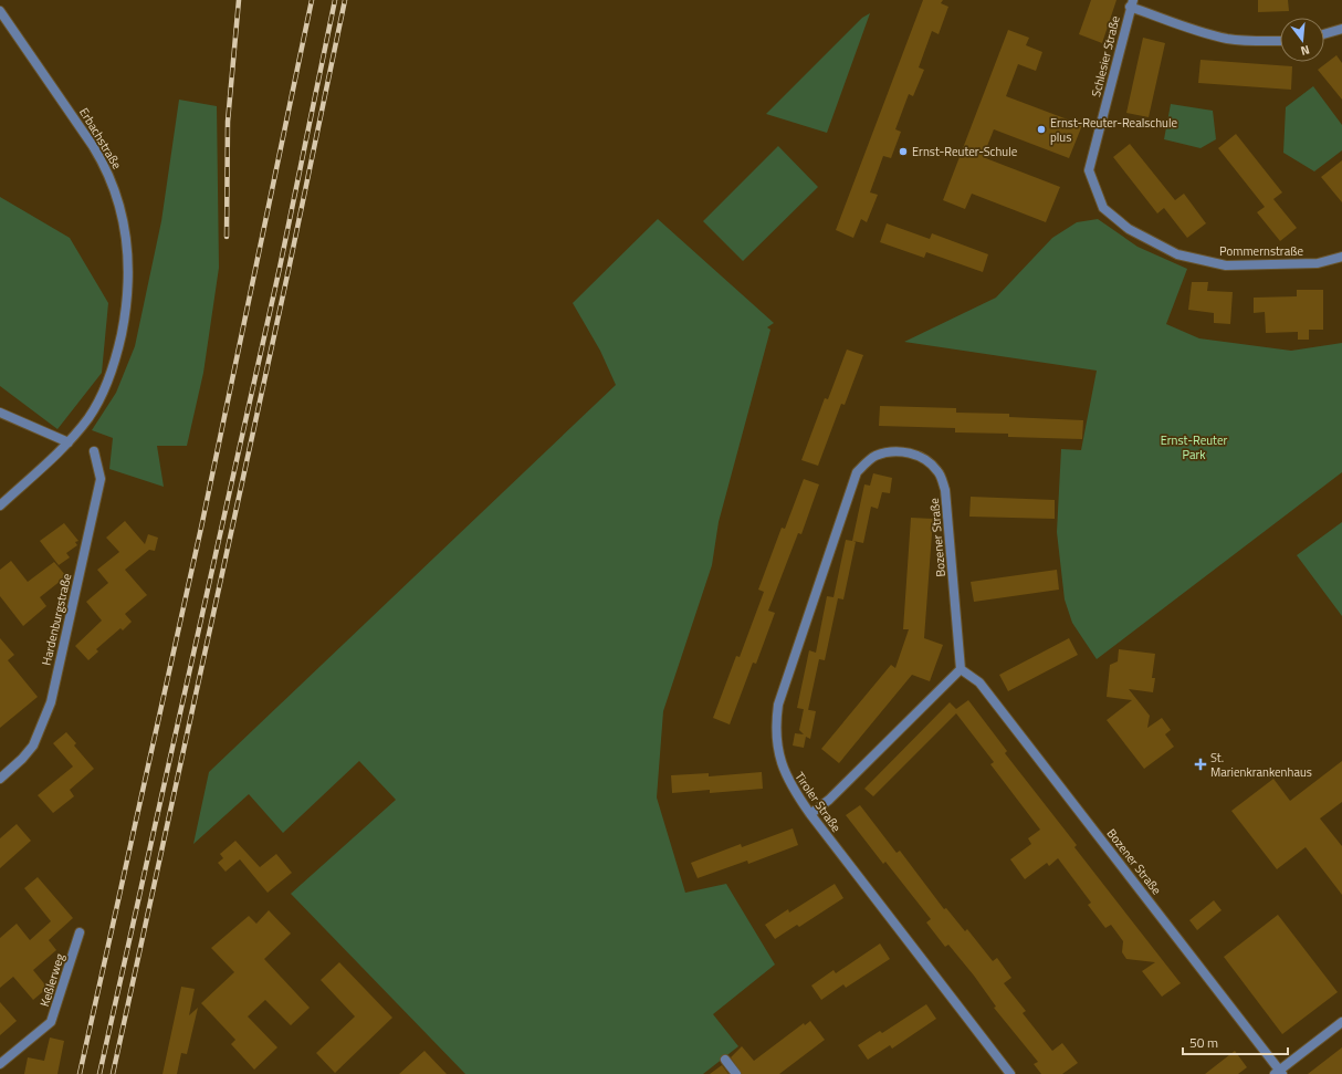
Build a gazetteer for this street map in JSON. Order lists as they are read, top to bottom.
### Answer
{
  "streets": {
    "street": [
      "Schlesier Straße",
      "Erbachstraße",
      "Pommernstraße",
      "Bozener Straße",
      "Hardenburgstraße",
      "Tiroler Straße",
      "Keßlerweg"
    ]
  },
  "crossings": [
    ["Schlesier Straße", "Pommernstraße"],
    ["Bozener Straße", "Tiroler Straße"]
  ],
  "parks": ["Ernst-Reuter Park"],
  "places": {
    "other": ["Ernst-Reuter-Realschule plus", "Ernst-Reuter-Schule"],
    "health": ["St. Marienkrankenhaus"]
  },
  "scale_bar": "50 m",
  "north": "bottom"
}
